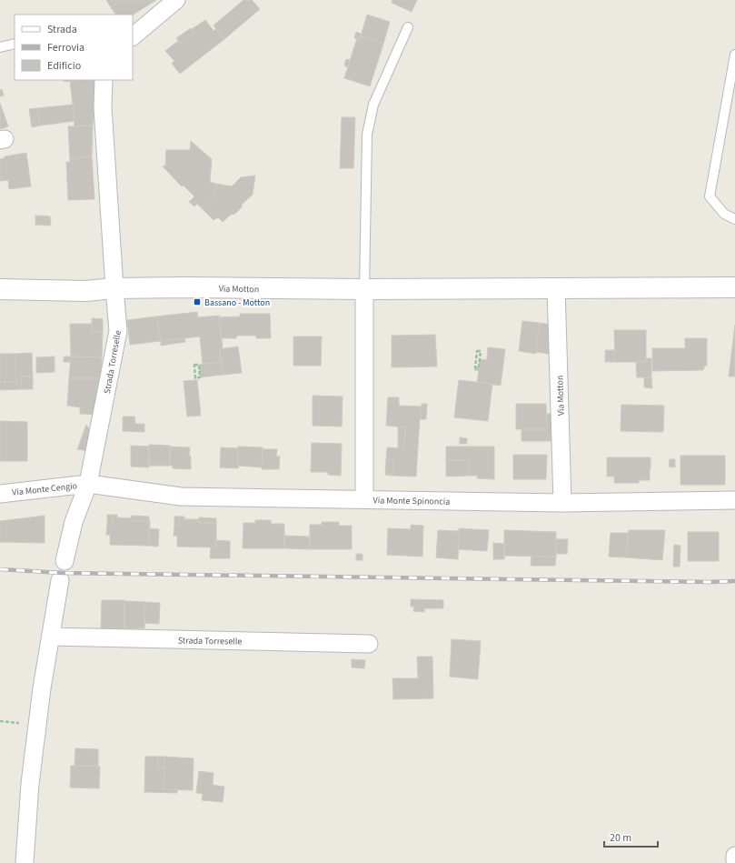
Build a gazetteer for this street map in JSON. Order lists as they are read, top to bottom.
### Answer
{
  "streets": {
    "main road": ["Via Motton"],
    "street": ["Strada Torreselle", "Via Monte Cengio", "Via Monte Spinoncia"]
  },
  "crossings": [
    ["Via Motton", "Strada Torreselle"],
    ["Via Motton", "Via Monte Spinoncia"],
    ["Strada Torreselle", "Via Monte Cengio"],
    ["Strada Torreselle", "Via Monte Spinoncia"],
    ["Via Monte Cengio", "Via Monte Spinoncia"]
  ],
  "places": {
    "transit": ["Bassano - Motton"]
  },
  "legend": ["Strada", "Ferrovia", "Edificio"],
  "scale_bar": "20 m"
}
